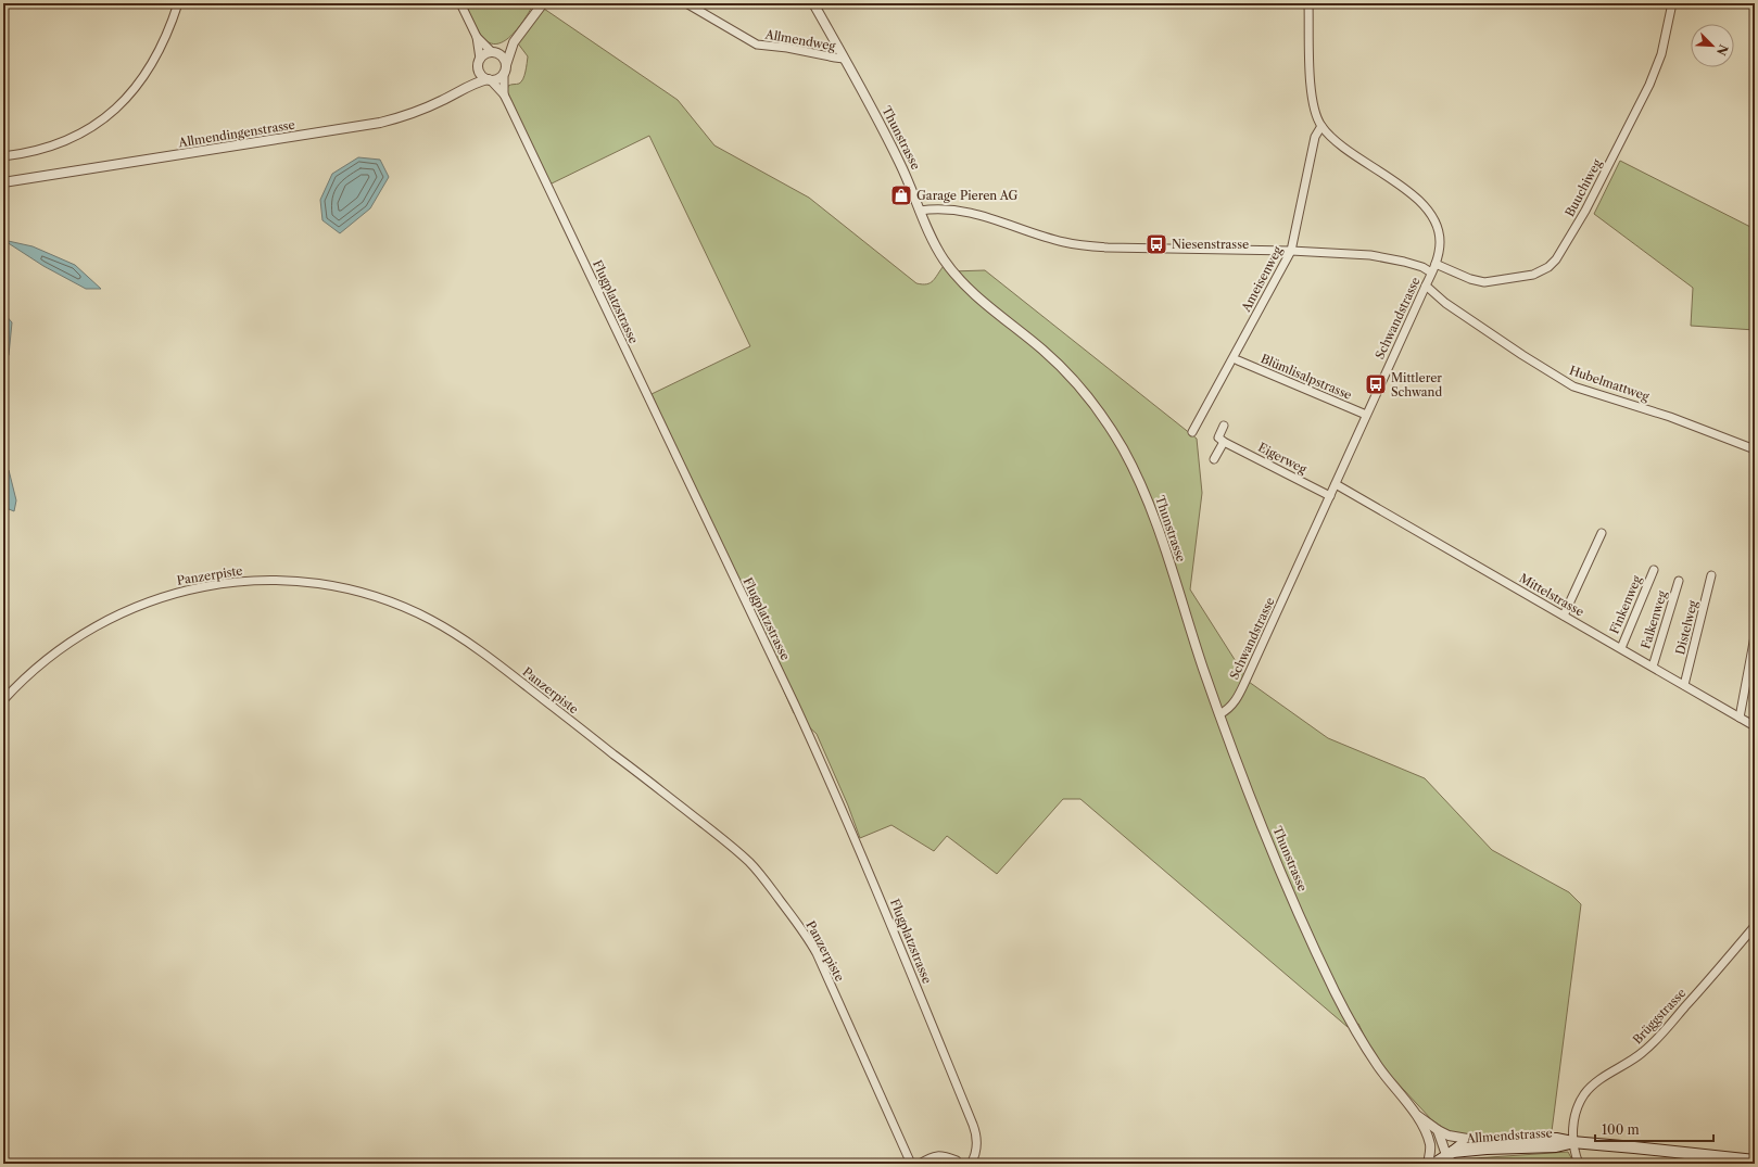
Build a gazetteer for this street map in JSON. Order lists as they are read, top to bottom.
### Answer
{
  "streets": {
    "main road": ["Allmendstrasse"],
    "street": [
      "Allmendweg",
      "Allmendingenstrasse",
      "Thunstrasse",
      "Buuchiweg",
      "Ameisenweg",
      "Flugplatzstrasse",
      "Schwandstrasse",
      "Blümlisalpstrasse",
      "Hubelmattweg",
      "Eigerweg",
      "Panzerpiste",
      "Mittelstrasse",
      "Finkenweg",
      "Falkenweg",
      "Distelweg",
      "Brüggstrasse"
    ]
  },
  "crossings": [
    ["Allmendweg", "Thunstrasse"],
    ["Allmendingenstrasse", "Flugplatzstrasse"],
    ["Thunstrasse", "Schwandstrasse"],
    ["Thunstrasse", "Allmendstrasse"],
    ["Buuchiweg", "Schwandstrasse"],
    ["Ameisenweg", "Schwandstrasse"],
    ["Schwandstrasse", "Blümlisalpstrasse"],
    ["Schwandstrasse", "Hubelmattweg"],
    ["Schwandstrasse", "Eigerweg"],
    ["Schwandstrasse", "Mittelstrasse"],
    ["Mittelstrasse", "Finkenweg"],
    ["Mittelstrasse", "Falkenweg"],
    ["Mittelstrasse", "Distelweg"],
    ["Brüggstrasse", "Allmendstrasse"]
  ],
  "places": {
    "shop": ["Garage Pieren AG"],
    "bus stop": ["Niesenstrasse", "Mittlerer Schwand"]
  },
  "scale_bar": "100 m",
  "north": "bottom right"
}
